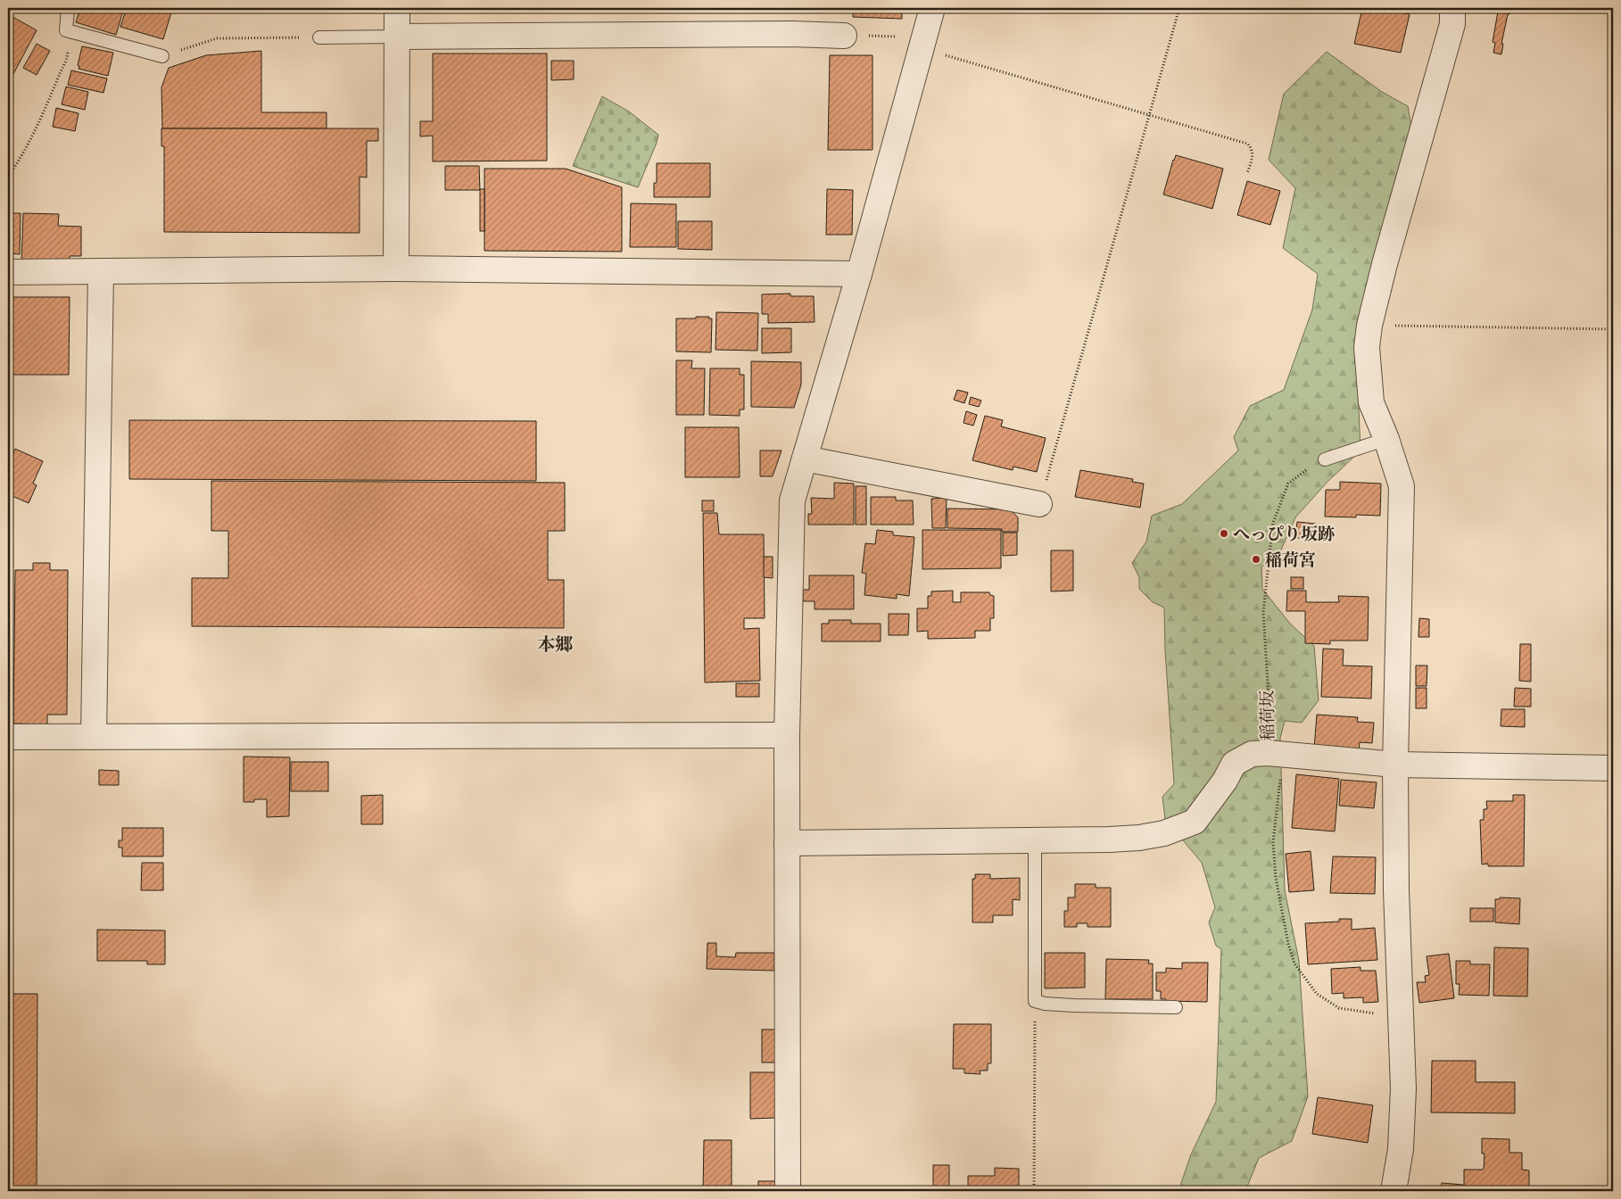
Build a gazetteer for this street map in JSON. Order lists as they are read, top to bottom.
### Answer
{
  "streets": {
    "street": ["稲荷坂"]
  },
  "districts": ["本郷"],
  "places": ["へっぴり坂跡", "稲荷宮"]
}
